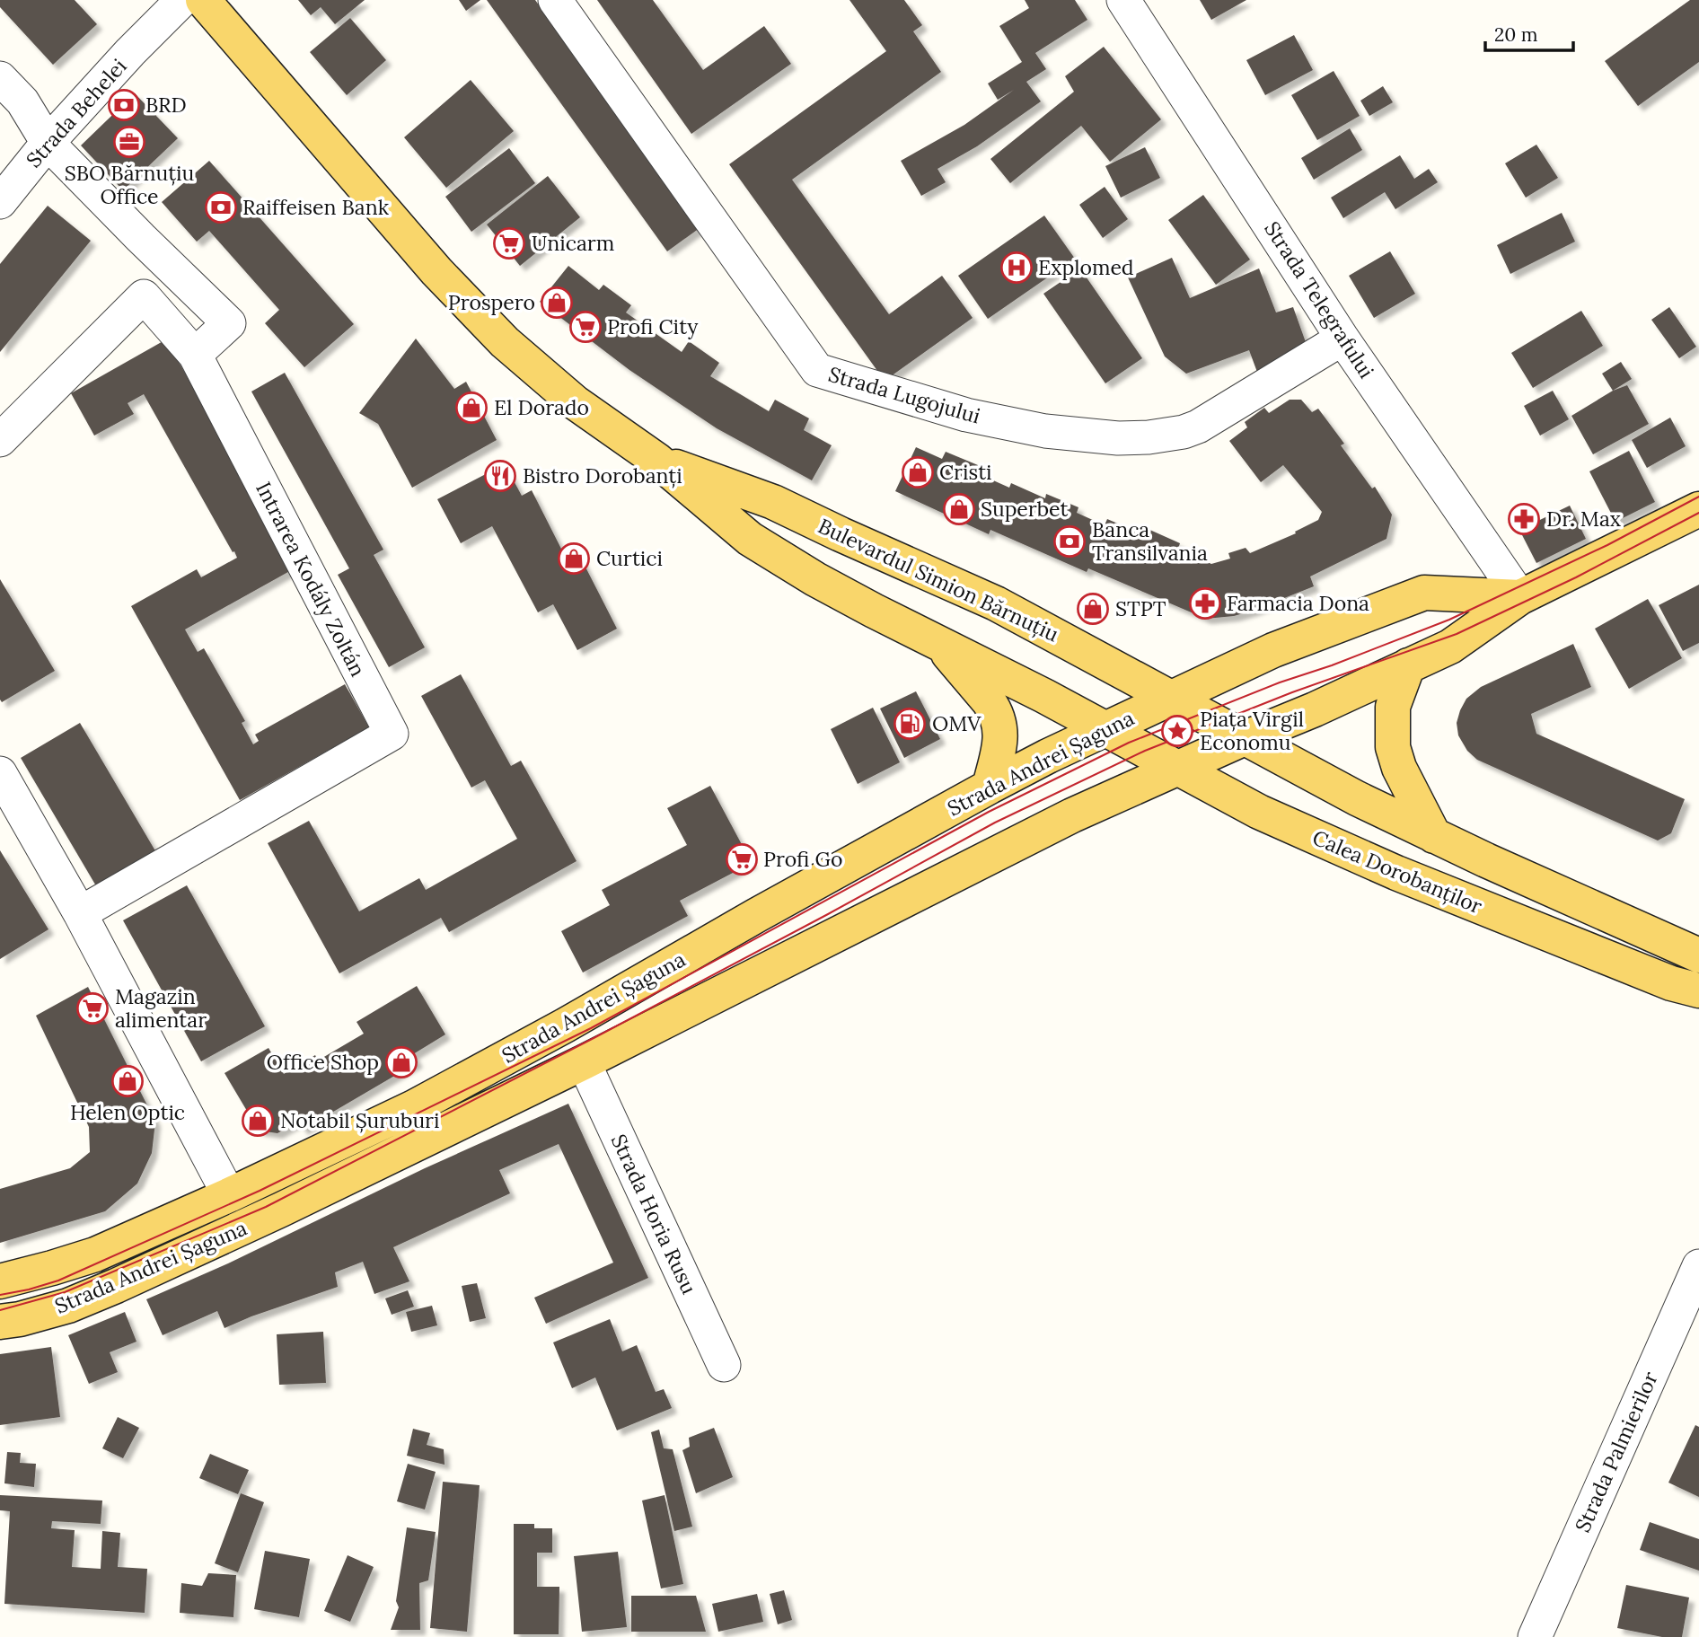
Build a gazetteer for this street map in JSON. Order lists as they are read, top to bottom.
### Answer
{
  "streets": {
    "main road": ["Bulevardul Simion Bărnuțiu", "Strada Andrei Șaguna", "Calea Dorobanților"],
    "street": [
      "Strada Behelei",
      "Strada Telegrafului",
      "Strada Lugojului",
      "Intrarea Kodály Zoltán",
      "Strada Horia Rusu",
      "Strada Palmierilor"
    ]
  },
  "crossings": [
    ["Strada Telegrafului", "Strada Lugojului"],
    ["Strada Telegrafului", "Strada Andrei Șaguna"],
    ["Bulevardul Simion Bărnuțiu", "Strada Andrei Șaguna"],
    ["Bulevardul Simion Bărnuțiu", "Calea Dorobanților"],
    ["Strada Andrei Șaguna", "Calea Dorobanților"],
    ["Strada Andrei Șaguna", "Strada Horia Rusu"]
  ],
  "places": {
    "bank": ["BRD", "Raiffeisen Bank", "Banca Transilvania"],
    "office": ["SBO Bărnuțiu Office"],
    "supermarket": [
      "Unicarm",
      "Profi City",
      "Profi Go",
      "Magazin alimentar"
    ],
    "hospital": ["Explomed"],
    "shop": [
      "Prospero",
      "El Dorado",
      "Cristi",
      "Superbet",
      "Curtici",
      "STPT",
      "Office Shop",
      "Helen Optic",
      "Notabil Șuruburi"
    ],
    "restaurant": ["Bistro Dorobanți"],
    "pharmacy": ["Dr. Max", "Farmacia Dona"],
    "fuel station": ["OMV"],
    "place": ["Piața Virgil Economu"]
  },
  "scale_bar": "20 m"
}
